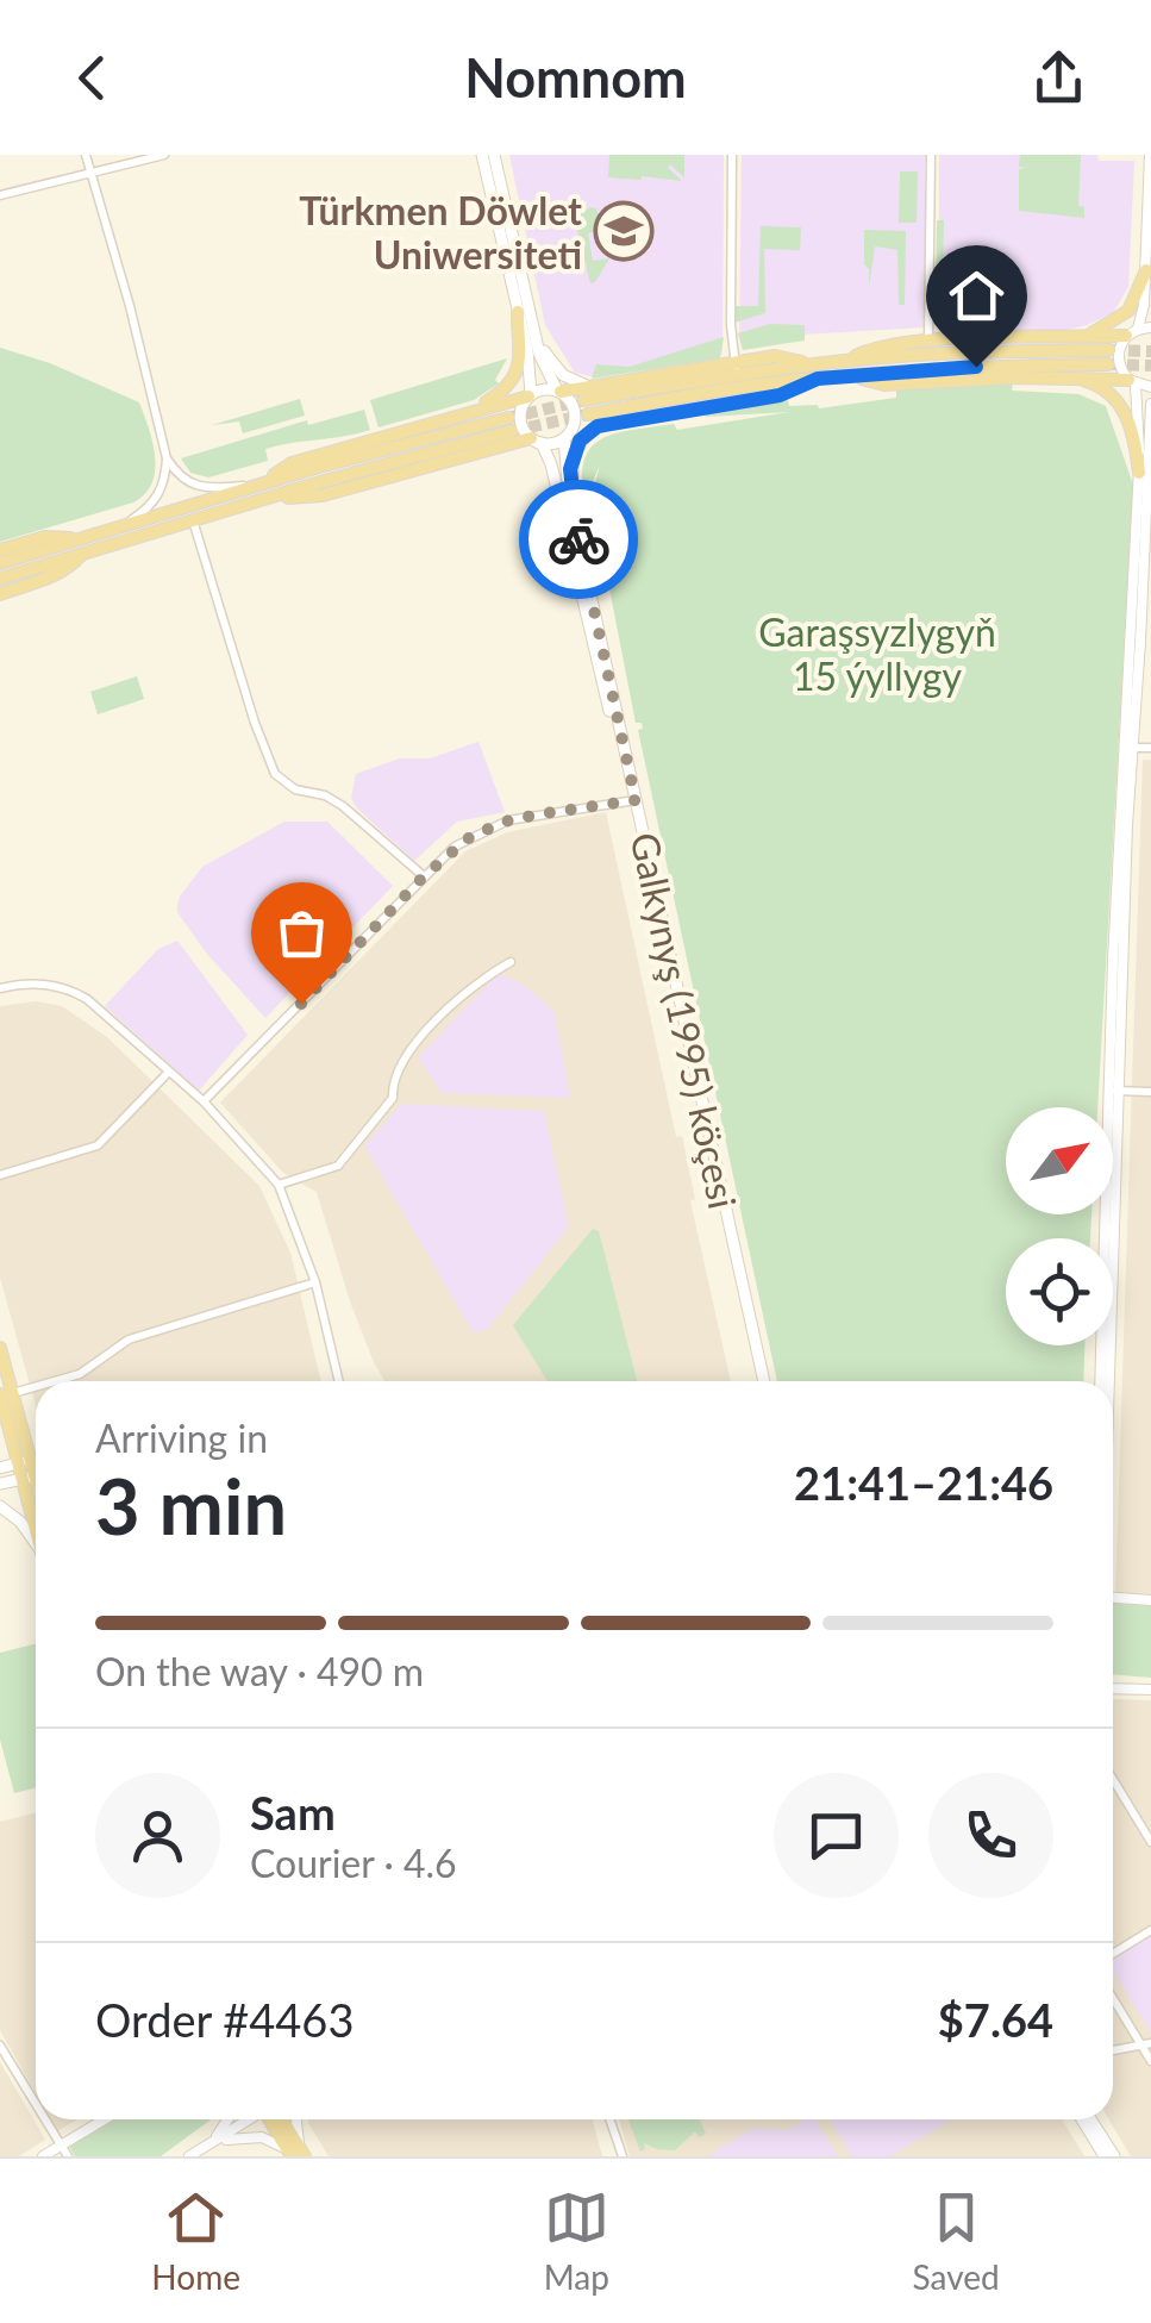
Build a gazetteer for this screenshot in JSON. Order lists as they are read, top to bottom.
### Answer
{
  "streets": {
    "main road": ["Galkynyş (1995) köçesi"]
  },
  "parks": ["Garaşsyzlygyň 15 ýyllygy"],
  "places": {
    "school or university": ["Türkmen Döwlet Uniwersiteti"]
  },
  "north": "top right",
  "page": {
    "header": "Nomnom",
    "heading": ["3 min", "Arriving in", "21:41–21:46"],
    "panel": [
      "Sam",
      "Courier · 4.6",
      "Order #4463",
      "$7.64"
    ],
    "bar": "On the way · 490 m",
    "tabs": ["Home", "Map", "Saved"]
  }
}
